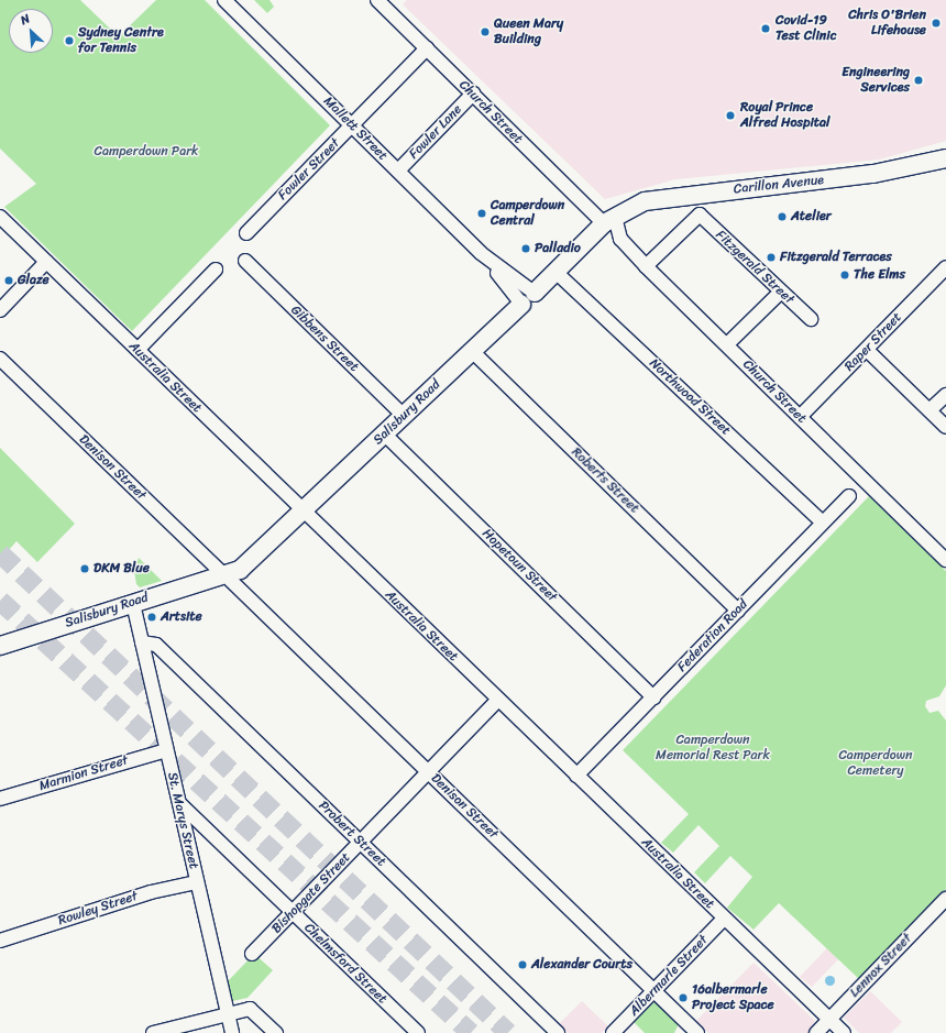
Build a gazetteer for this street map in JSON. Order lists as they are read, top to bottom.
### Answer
{
  "streets": {
    "main road": ["Carillon Avenue", "Salisbury Road"],
    "street": [
      "Church Street",
      "Mallett Street",
      "Fowler Lane",
      "Fowler Street",
      "Fitzgerald Street",
      "Gibbens Street",
      "Raper Street",
      "Australia Street",
      "Northwood Street",
      "Denison Street",
      "Roberts Street",
      "Hopetoun Street",
      "Federation Road",
      "Marmion Street",
      "St. Marys Street",
      "Probert Street",
      "Bishopgate Street",
      "Rowley Street",
      "Chelmsford Street",
      "Lennox Street",
      "Albermarle Street"
    ]
  },
  "crossings": [
    ["Church Street", "Fowler Lane"],
    ["Church Street", "Fowler Street"],
    ["Church Street", "Carillon Avenue"],
    ["Church Street", "Fitzgerald Street"],
    ["Church Street", "Raper Street"],
    ["Church Street", "Salisbury Road"],
    ["Mallett Street", "Fowler Lane"],
    ["Mallett Street", "Fowler Street"],
    ["Mallett Street", "Salisbury Road"],
    ["Carillon Avenue", "Salisbury Road"],
    ["Gibbens Street", "Salisbury Road"],
    ["Australia Street", "Salisbury Road"],
    ["Australia Street", "Federation Road"],
    ["Australia Street", "Bishopgate Street"],
    ["Australia Street", "Lennox Street"],
    ["Australia Street", "Albermarle Street"],
    ["Northwood Street", "Salisbury Road"],
    ["Northwood Street", "Federation Road"],
    ["Salisbury Road", "Denison Street"],
    ["Salisbury Road", "Roberts Street"],
    ["Salisbury Road", "Hopetoun Street"],
    ["Salisbury Road", "St. Marys Street"],
    ["Denison Street", "Bishopgate Street"],
    ["Denison Street", "Albermarle Street"],
    ["Roberts Street", "Federation Road"],
    ["Hopetoun Street", "Federation Road"],
    ["Marmion Street", "St. Marys Street"],
    ["St. Marys Street", "Probert Street"],
    ["St. Marys Street", "Rowley Street"],
    ["St. Marys Street", "Chelmsford Street"],
    ["Probert Street", "Bishopgate Street"],
    ["Bishopgate Street", "Chelmsford Street"]
  ],
  "parks": ["Camperdown Park", "Camperdown Memorial Rest Park", "Camperdown Cemetery"],
  "places": [
    "Chris O'Brien Lifehouse",
    "Covid-19 Test Clinic",
    "Queen Mary Building",
    "Sydney Centre for Tennis",
    "Engineering Services",
    "Royal Prince Alfred Hospital",
    "Camperdown Central",
    "Atelier",
    "Palladio",
    "Fitzgerald Terraces",
    "The Elms",
    "Glaze",
    "DKM Blue",
    "Artsite",
    "Alexander Courts",
    "16albermarle Project Space"
  ],
  "north": "top left"
}
